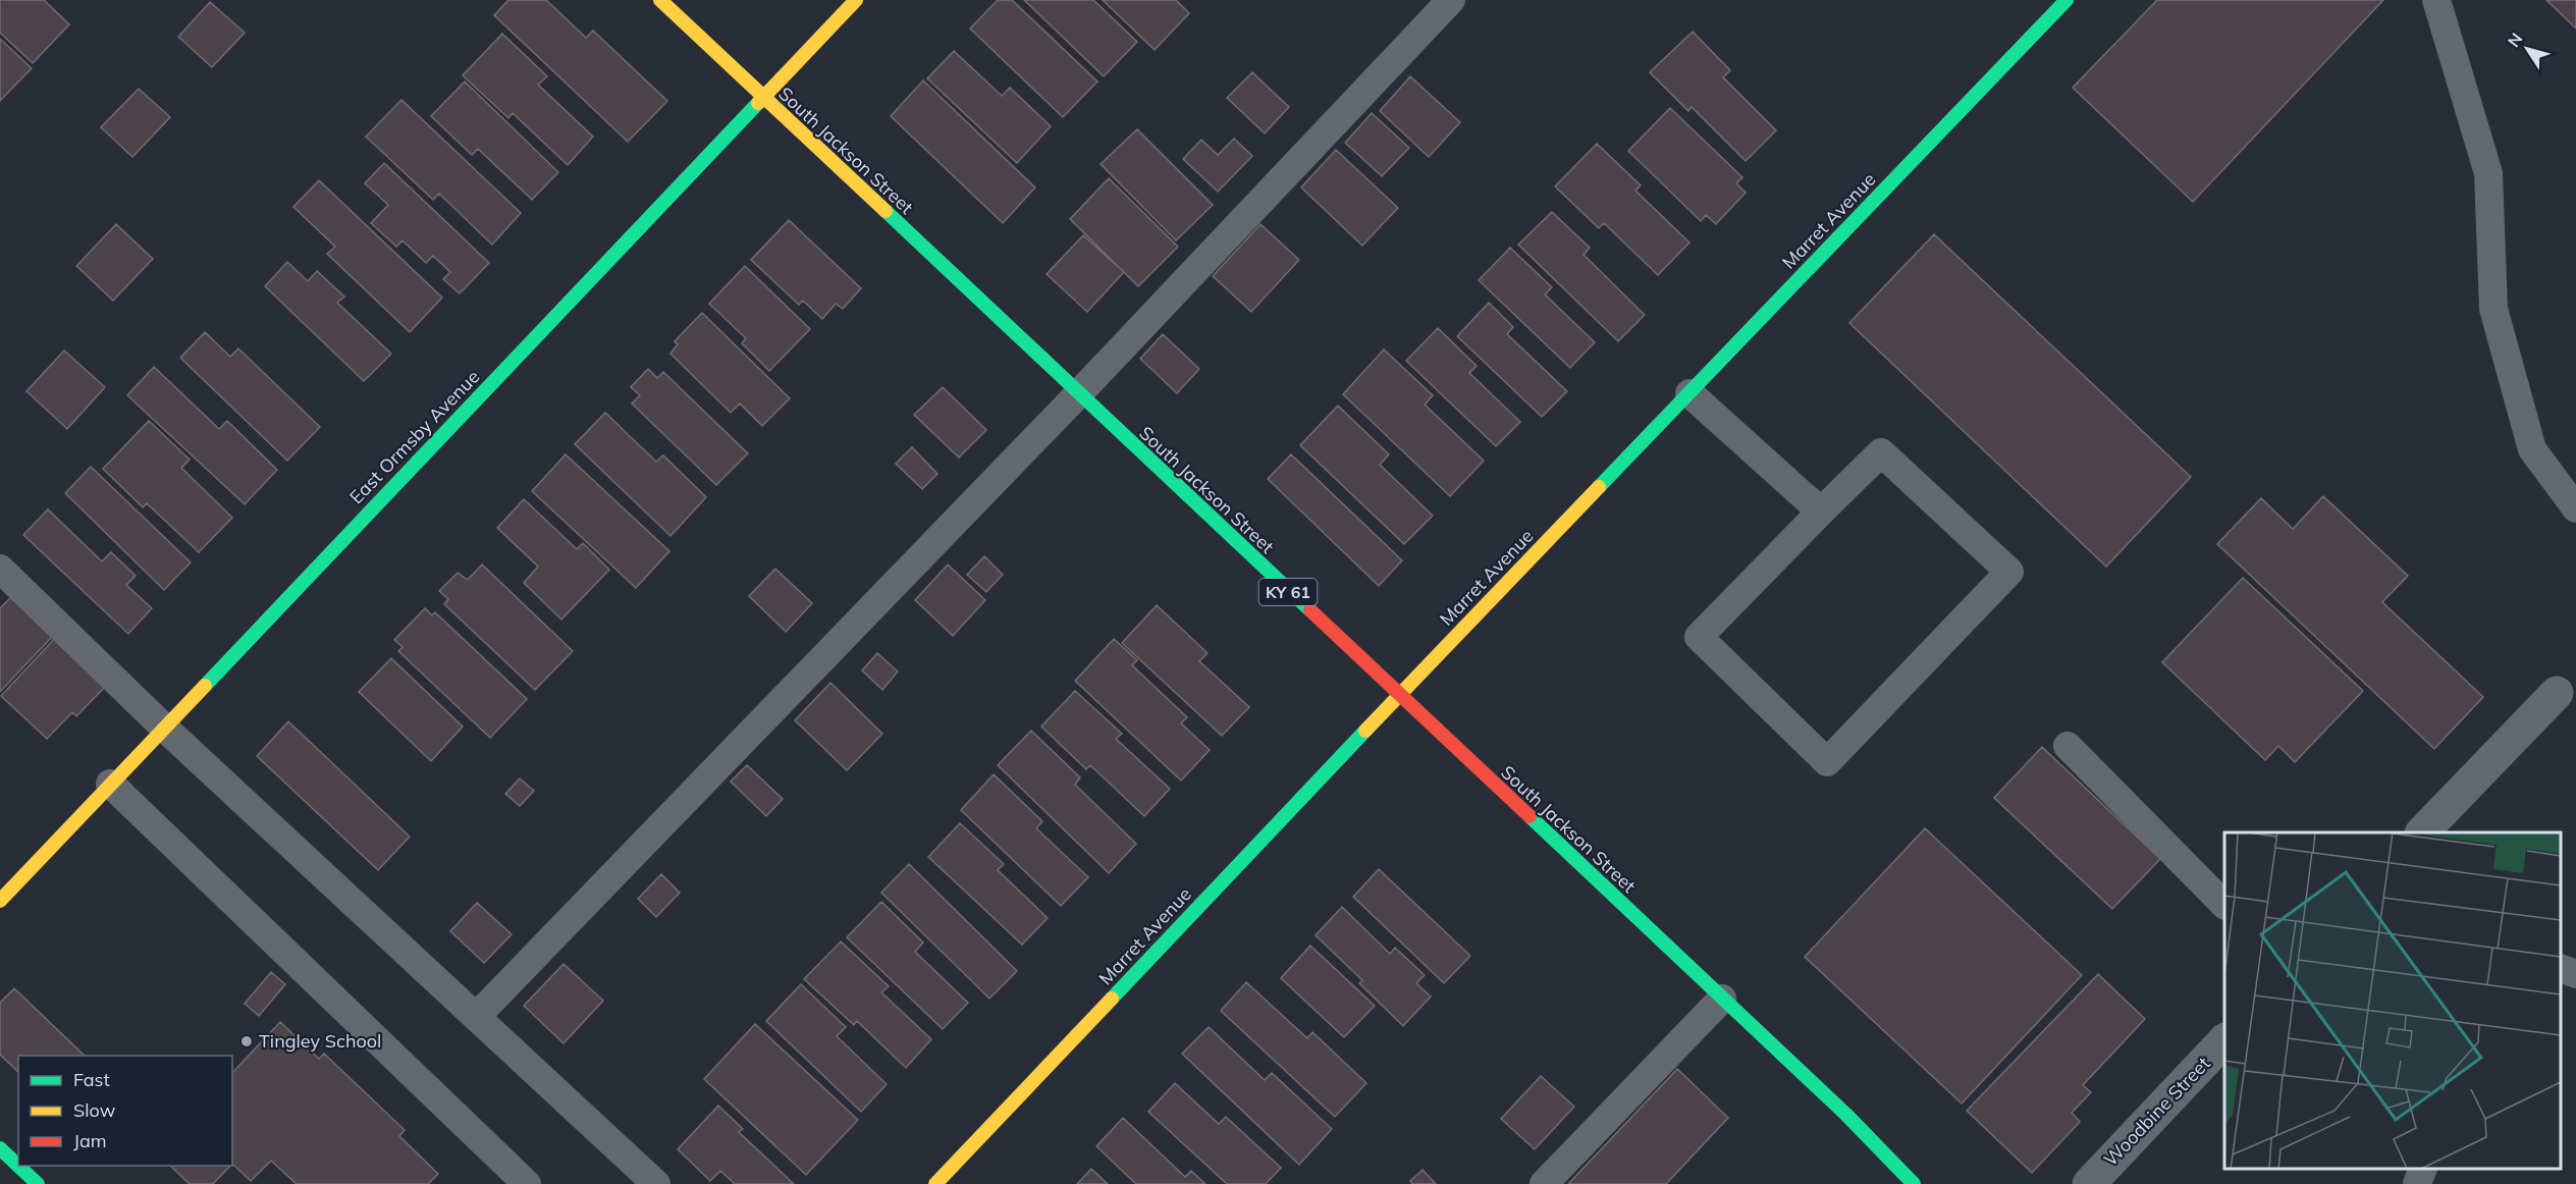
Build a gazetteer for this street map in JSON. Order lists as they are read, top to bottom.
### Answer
{
  "streets": {
    "street": [
      "South Jackson Street",
      "Marret Avenue",
      "East Ormsby Avenue",
      "KY 61",
      "Woodbine Street"
    ]
  },
  "crossings": [
    ["South Jackson Street", "Marret Avenue"],
    ["South Jackson Street", "East Ormsby Avenue"]
  ],
  "places": ["Tingley School"],
  "legend": ["Fast", "Slow", "Jam"],
  "north": "top left"
}
